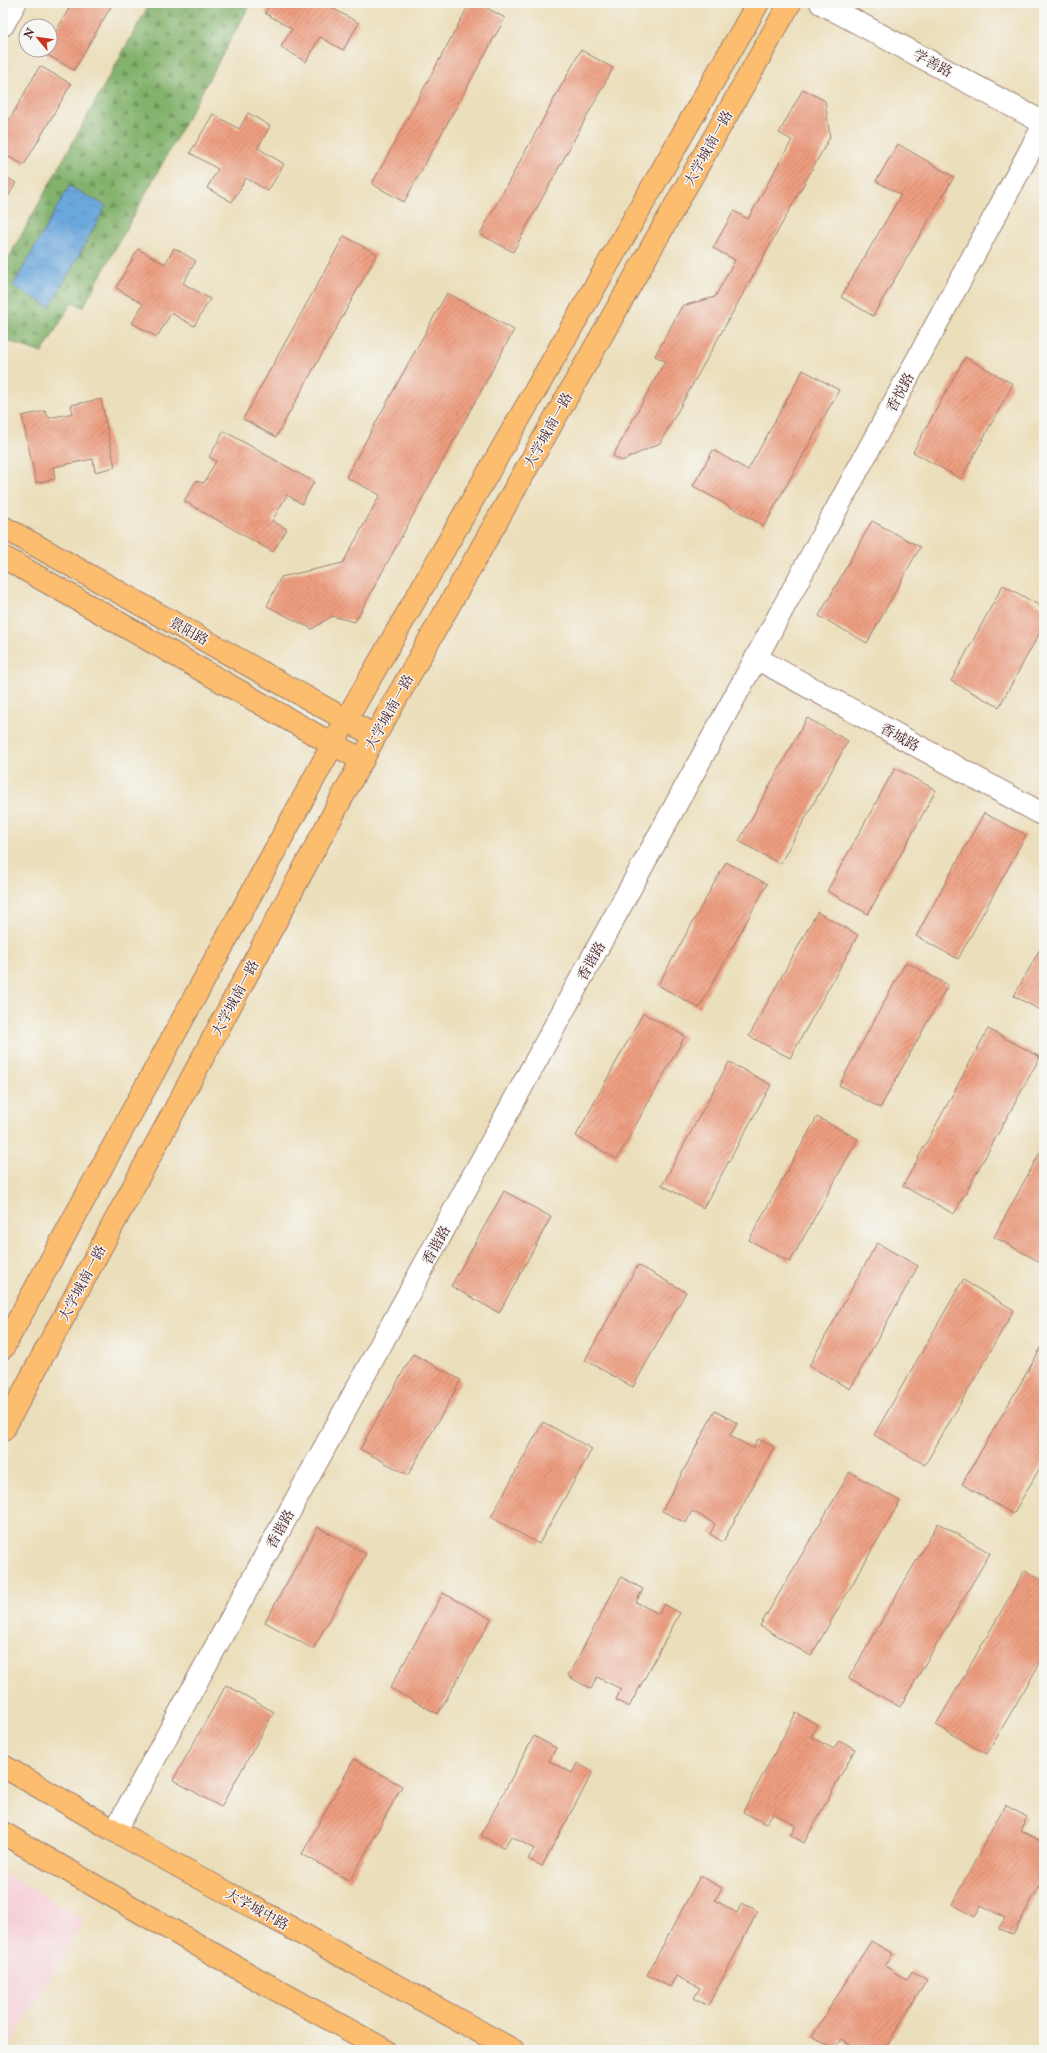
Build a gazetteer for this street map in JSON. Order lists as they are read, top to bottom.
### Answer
{
  "streets": {
    "main road": ["大学城南一路", "景阳路", "大学城中路"],
    "street": [
      "学善路",
      "香悦路",
      "香城路",
      "香谐路"
    ]
  },
  "crossings": [
    ["学善路", "香悦路"],
    ["大学城南一路", "景阳路"],
    ["香悦路", "香城路"],
    ["香悦路", "香谐路"],
    ["香城路", "香谐路"],
    ["香谐路", "大学城中路"]
  ],
  "north": "top left"
}
